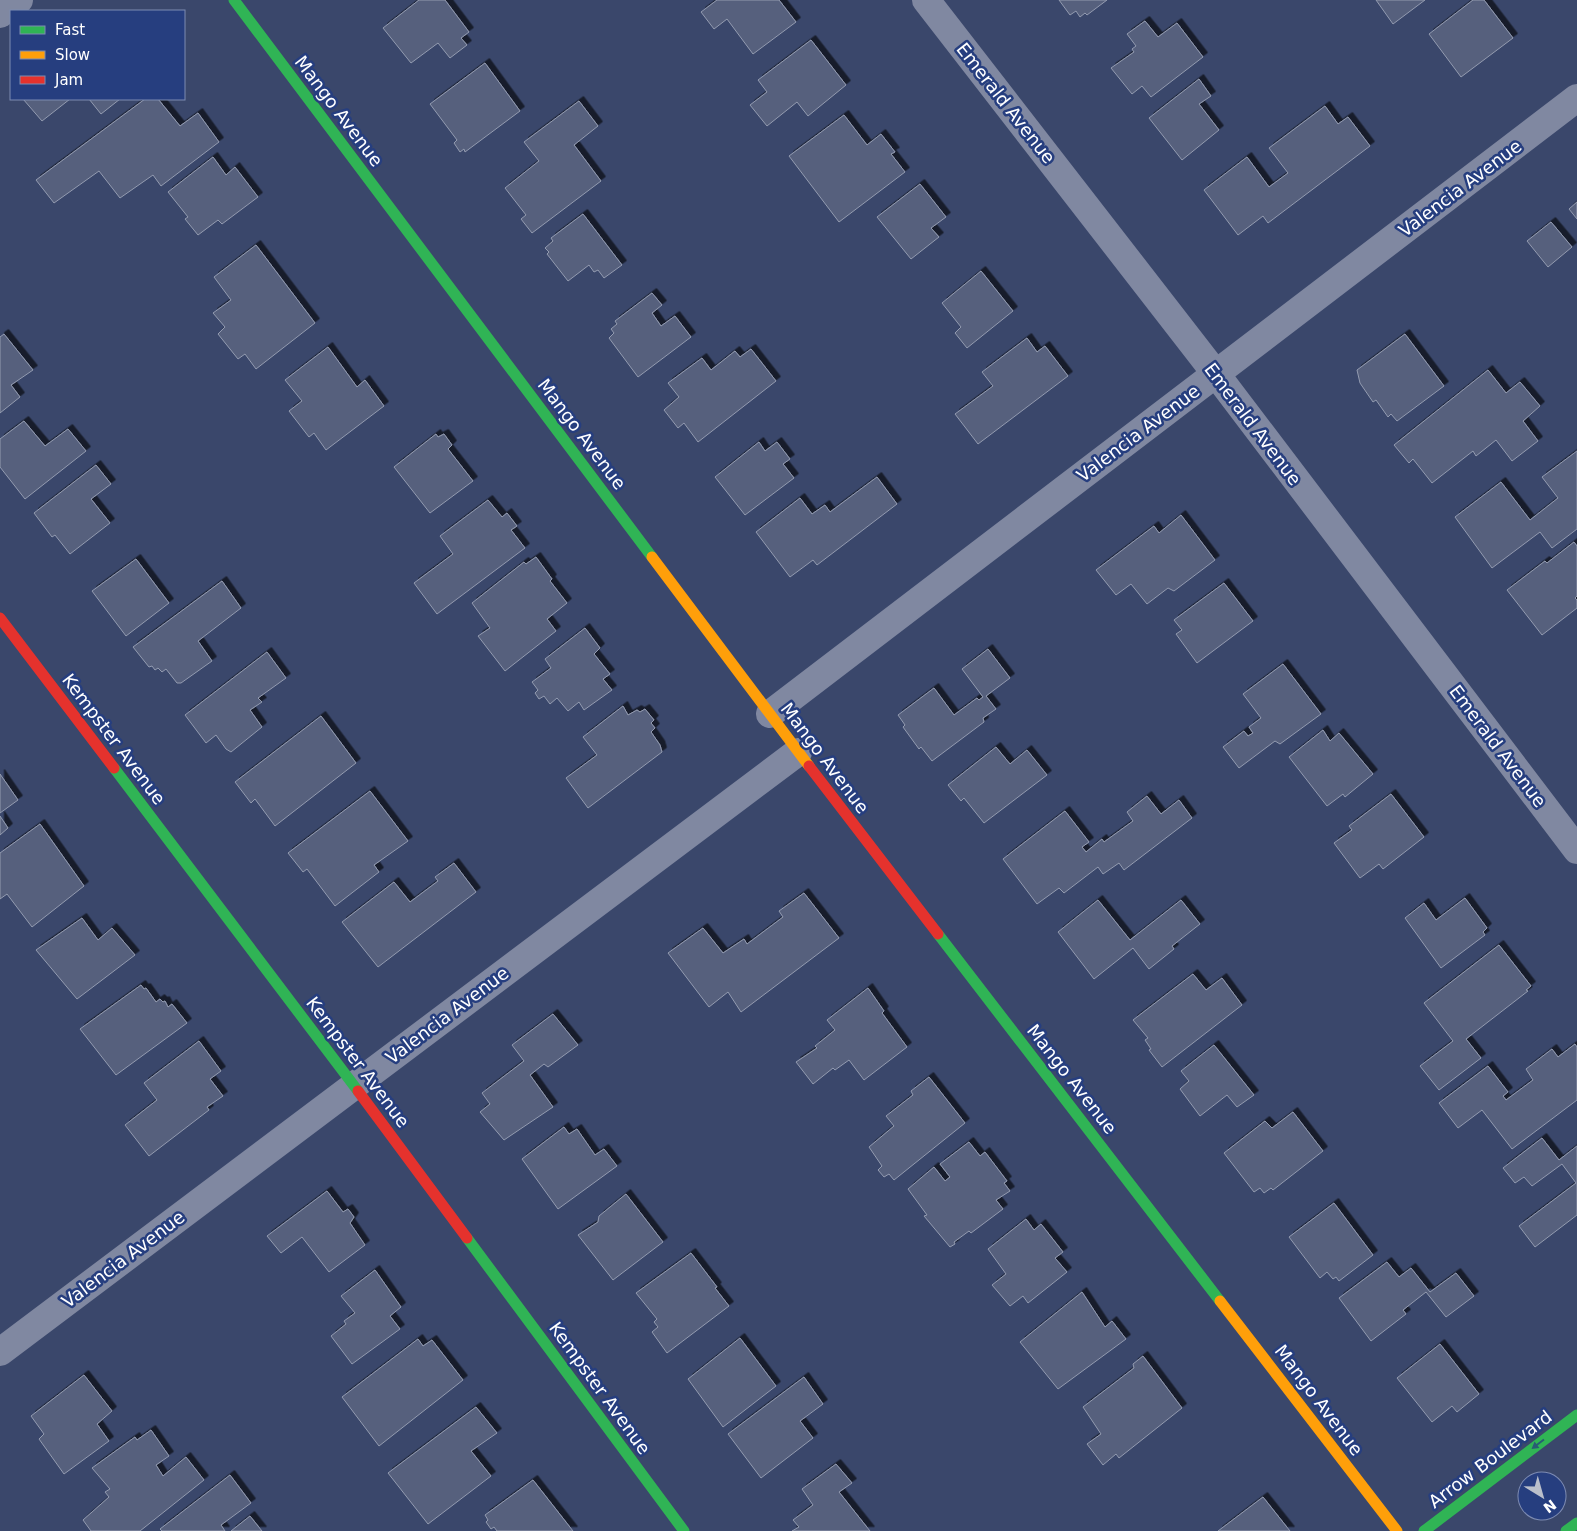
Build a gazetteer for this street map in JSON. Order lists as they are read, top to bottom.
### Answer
{
  "streets": {
    "street": [
      "Emerald Avenue",
      "Mango Avenue",
      "Valencia Avenue",
      "Kempster Avenue",
      "Arrow Boulevard"
    ]
  },
  "crossings": [
    ["Emerald Avenue", "Valencia Avenue"],
    ["Mango Avenue", "Valencia Avenue"],
    ["Valencia Avenue", "Kempster Avenue"]
  ],
  "one_way": ["Arrow Boulevard"],
  "legend": ["Fast", "Slow", "Jam"],
  "north": "bottom right"
}
